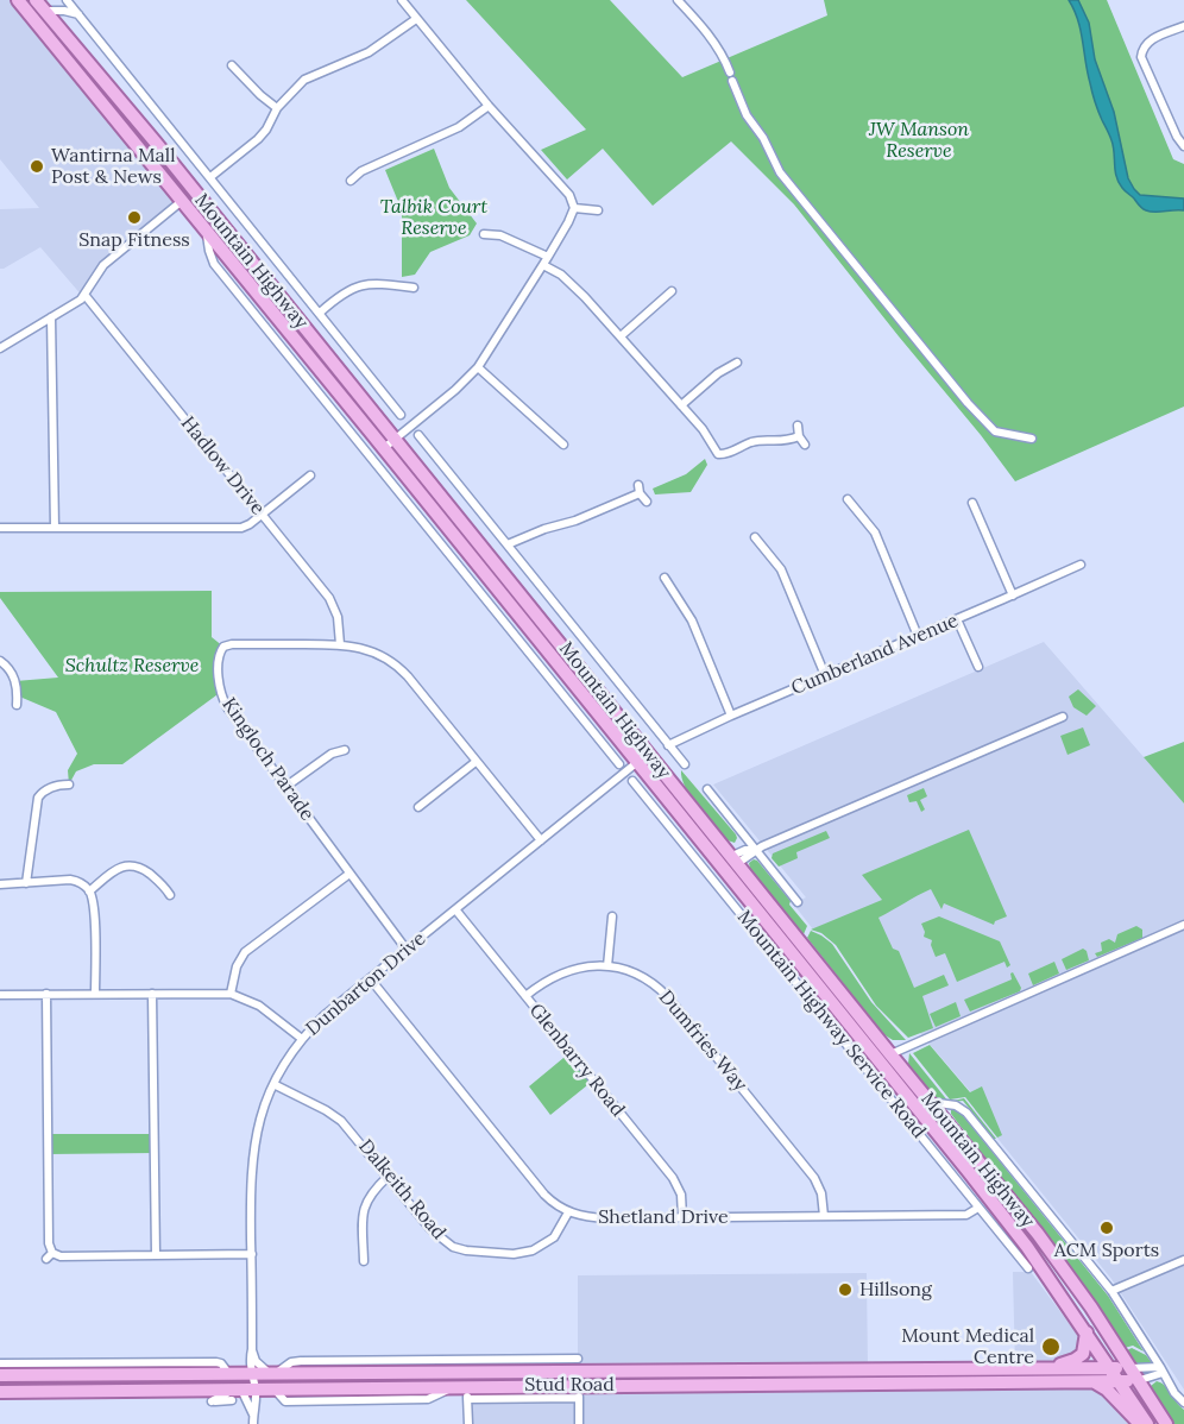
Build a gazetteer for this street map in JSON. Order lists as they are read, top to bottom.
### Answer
{
  "streets": {
    "main road": ["Mountain Highway", "Stud Road"],
    "street": [
      "Hadlow Drive",
      "Cumberland Avenue",
      "Kingloch Parade",
      "Dunbarton Drive",
      "Mountain Highway Service Road",
      "Dumfries Way",
      "Glenbarry Road",
      "Dalkeith Road",
      "Shetland Drive"
    ]
  },
  "crossings": [
    ["Mountain Highway", "Dunbarton Drive"],
    ["Mountain Highway", "Stud Road"],
    ["Hadlow Drive", "Kingloch Parade"],
    ["Kingloch Parade", "Dunbarton Drive"],
    ["Dunbarton Drive", "Glenbarry Road"],
    ["Dunbarton Drive", "Dalkeith Road"],
    ["Dunbarton Drive", "Shetland Drive"],
    ["Dunbarton Drive", "Stud Road"],
    ["Mountain Highway Service Road", "Shetland Drive"],
    ["Dumfries Way", "Glenbarry Road"],
    ["Dumfries Way", "Shetland Drive"],
    ["Glenbarry Road", "Shetland Drive"],
    ["Dalkeith Road", "Shetland Drive"]
  ],
  "parks": ["JW Manson Reserve", "Talbik Court Reserve", "Schultz Reserve"],
  "places": [
    "Wantirna Mall Post & News",
    "Snap Fitness",
    "ACM Sports",
    "Hillsong",
    "Mount Medical Centre"
  ]
}
